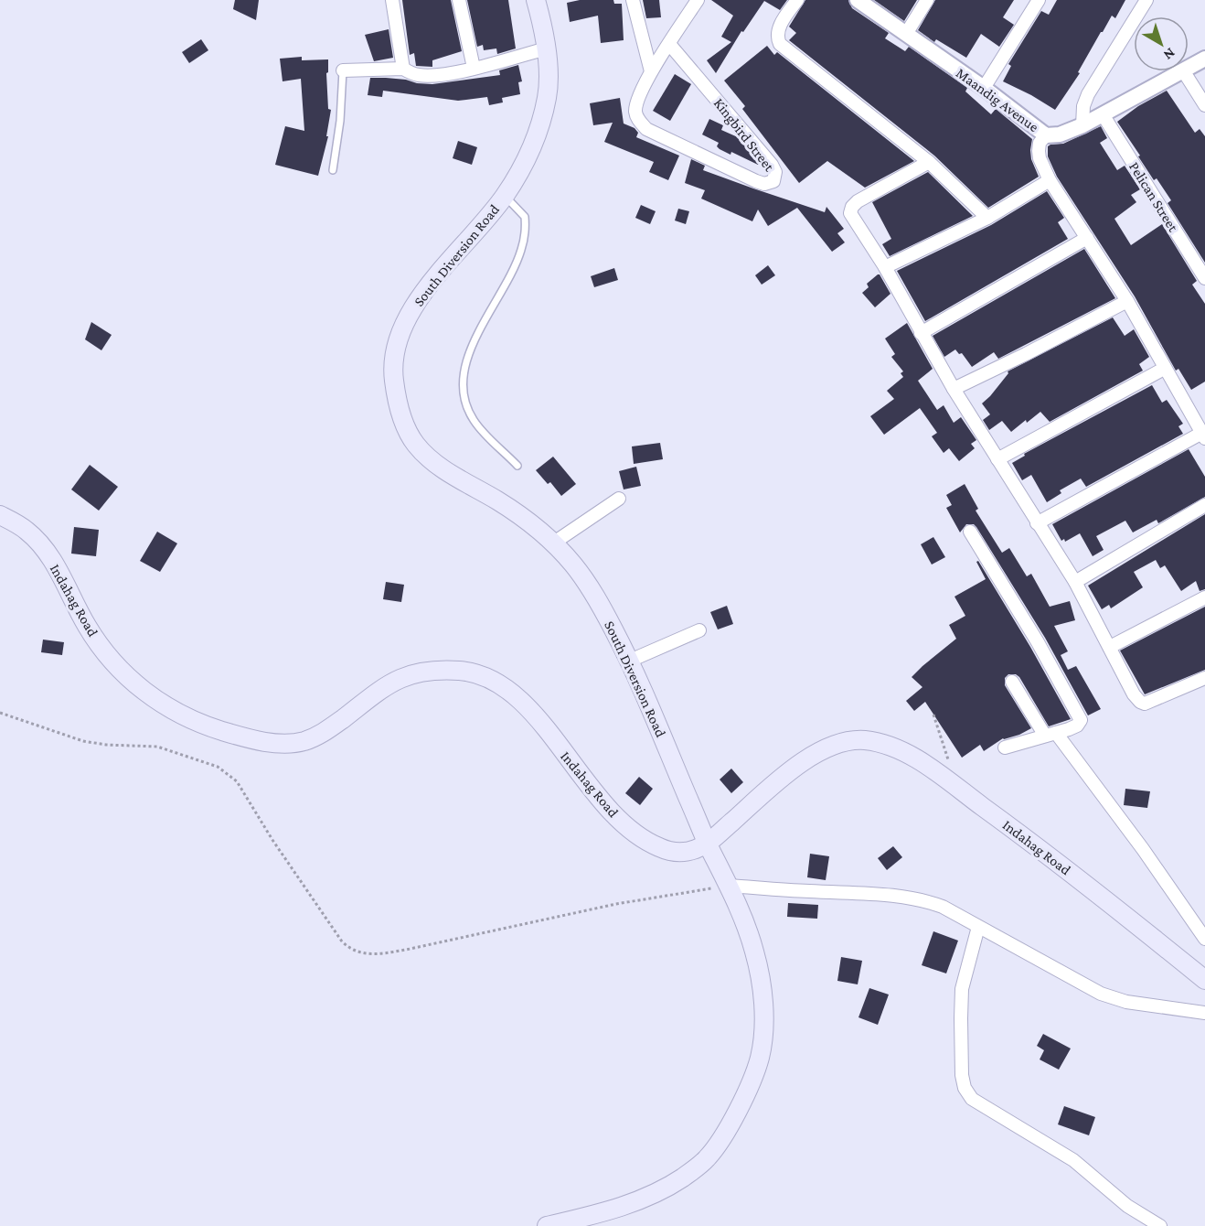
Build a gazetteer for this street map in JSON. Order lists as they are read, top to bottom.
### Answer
{
  "streets": {
    "main road": ["South Diversion Road", "Indahag Road"],
    "street": ["Maandig Avenue", "Kingbird Street", "Pelican Street"]
  },
  "crossings": [
    ["Maandig Avenue", "Pelican Street"],
    ["South Diversion Road", "Indahag Road"]
  ],
  "north": "bottom right"
}
